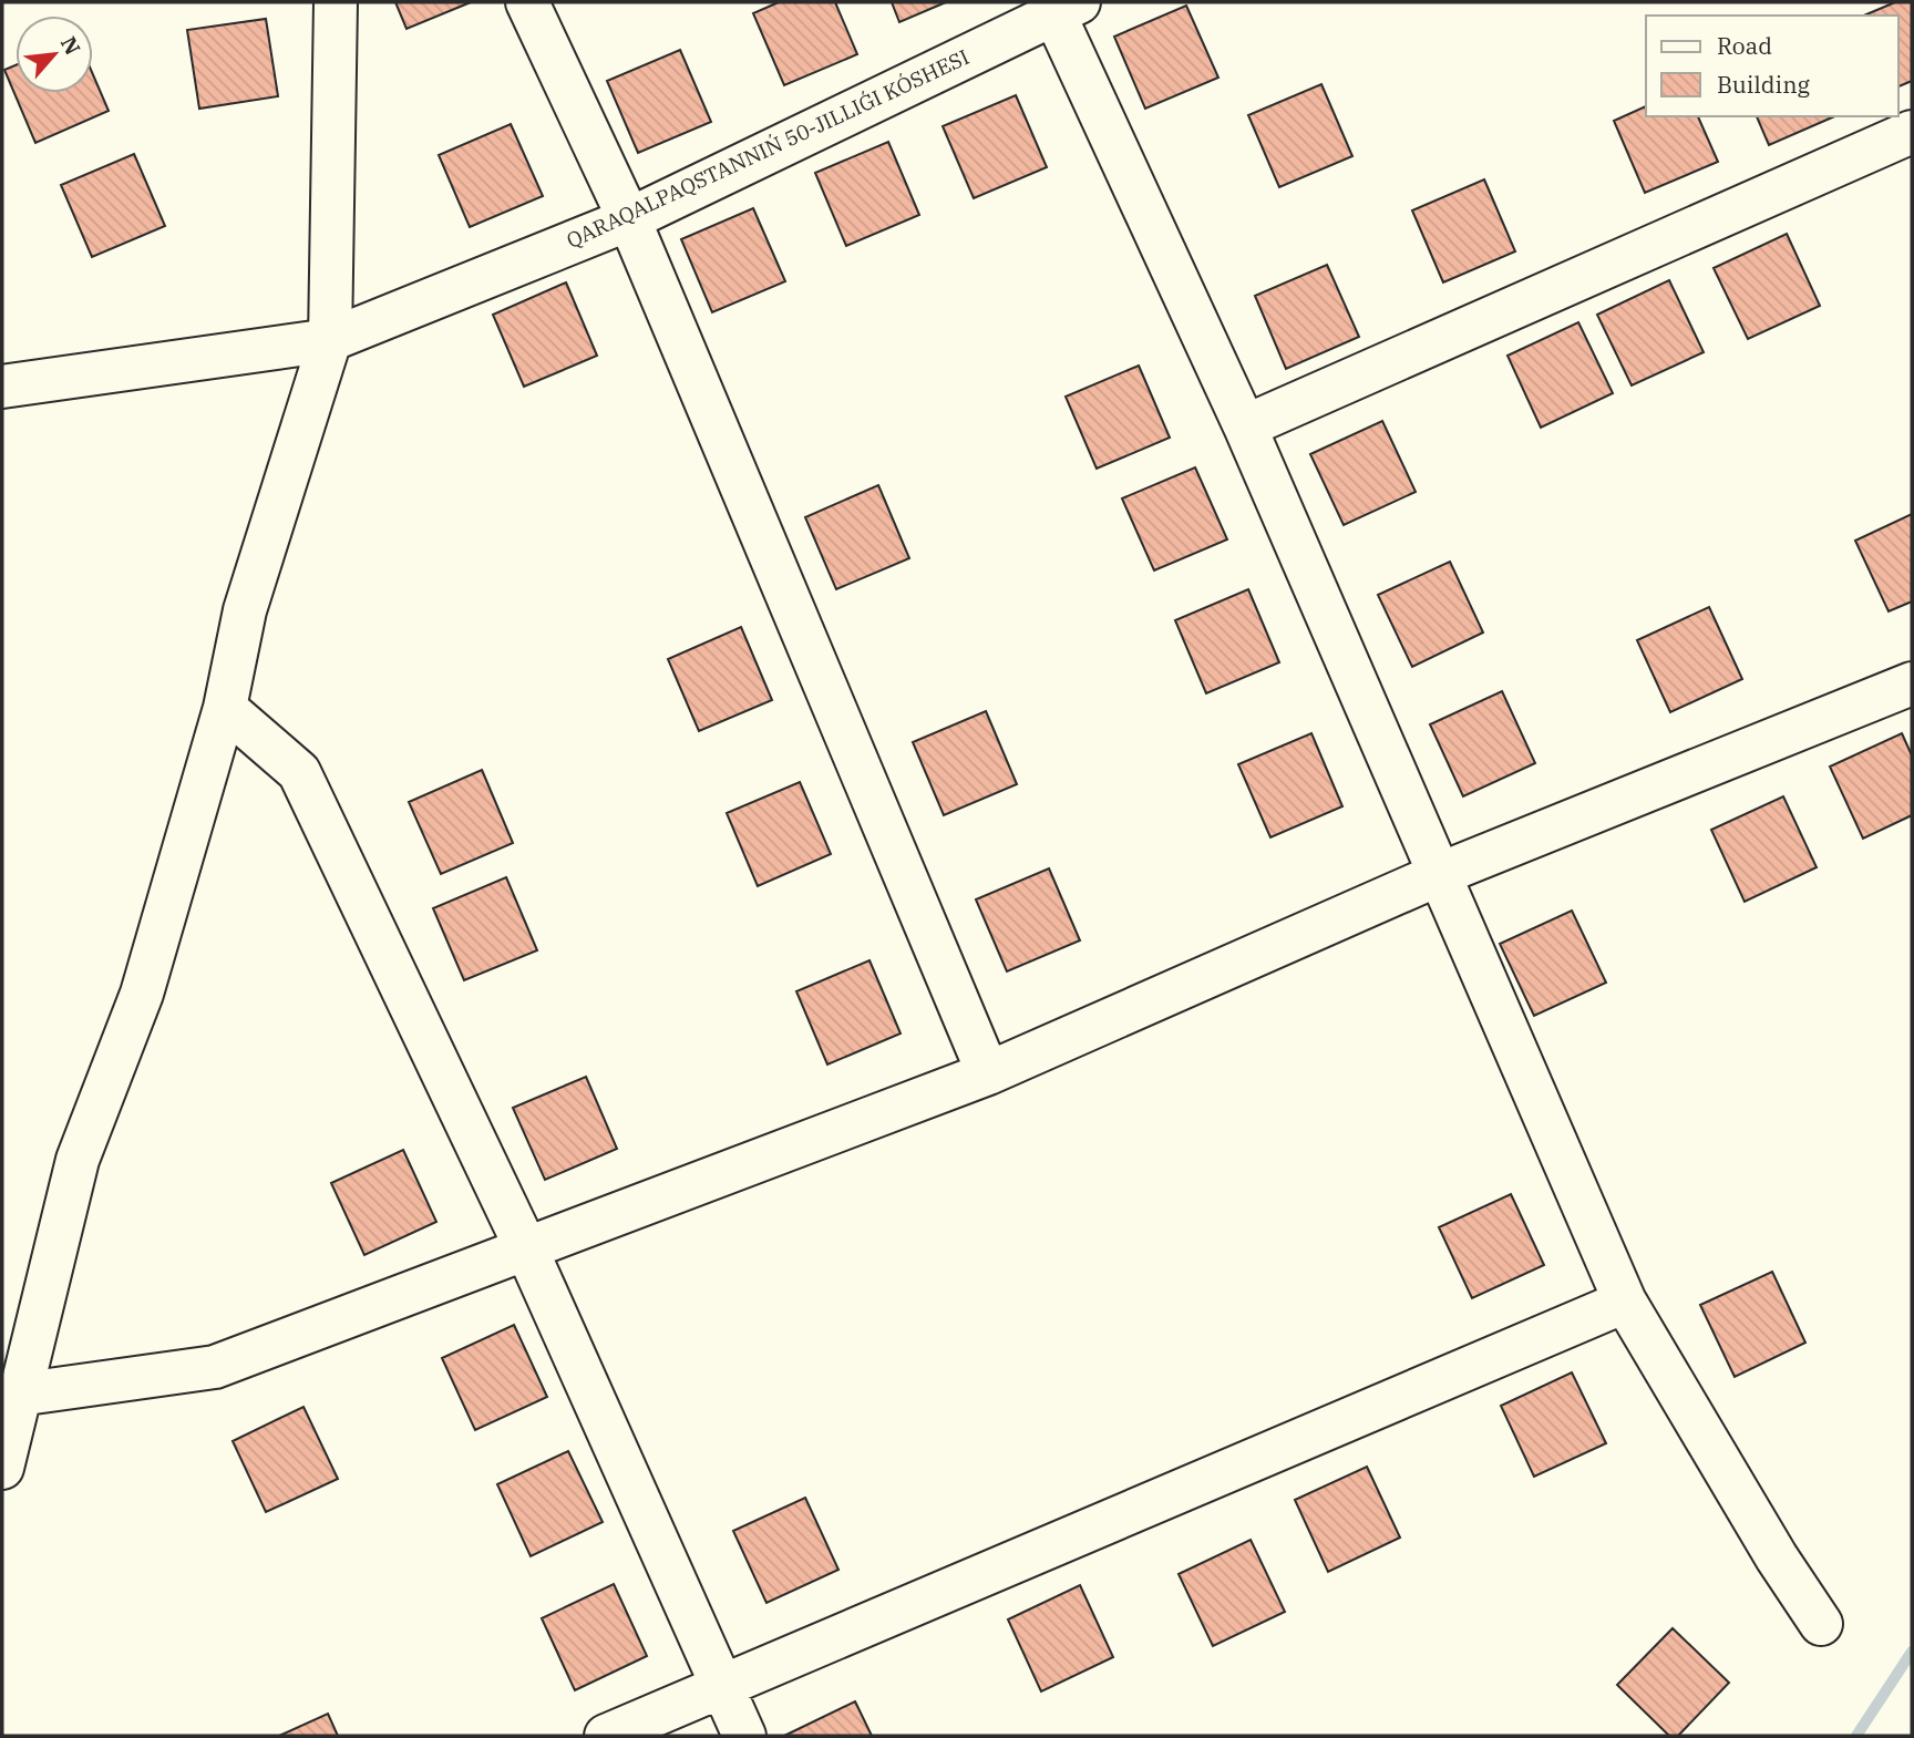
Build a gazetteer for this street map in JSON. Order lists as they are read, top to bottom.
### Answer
{
  "legend": ["Road", "Building"],
  "north": "top right"
}
